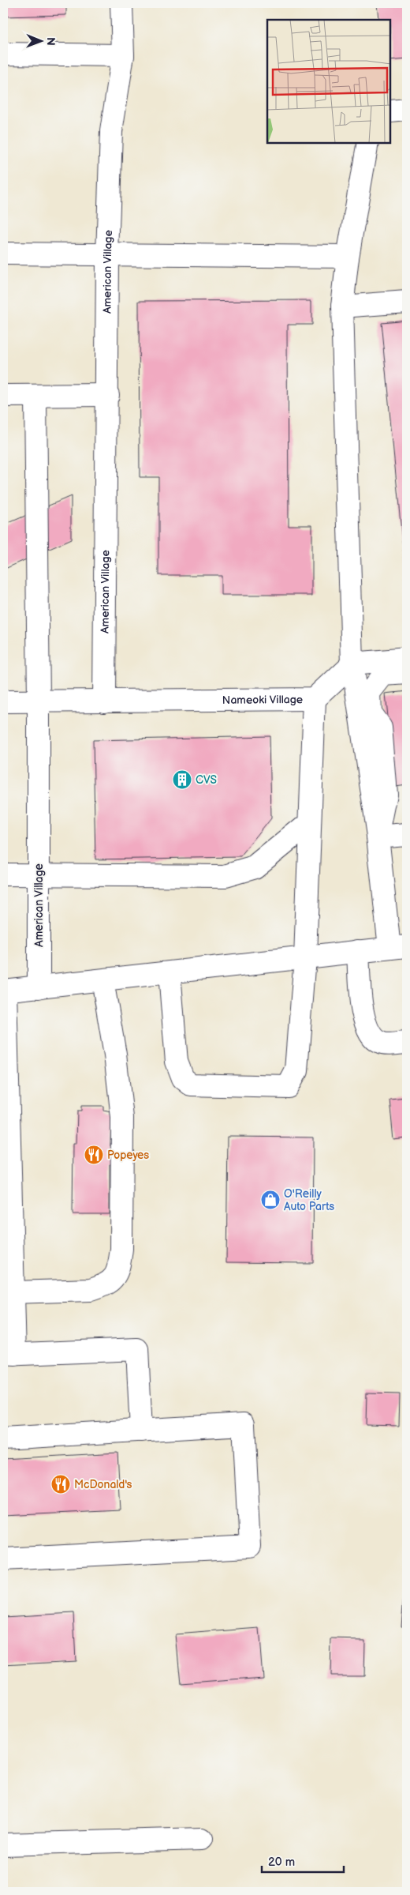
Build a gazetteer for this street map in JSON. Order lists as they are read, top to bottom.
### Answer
{
  "streets": {
    "main road": ["American Village", "Nameoki Village"]
  },
  "crossings": [
    ["American Village", "Nameoki Village"]
  ],
  "places": {
    "building": ["CVS"],
    "restaurant": ["Popeyes", "McDonald's"],
    "shop": ["O'Reilly Auto Parts"]
  },
  "scale_bar": "20 m",
  "north": "right"
}
